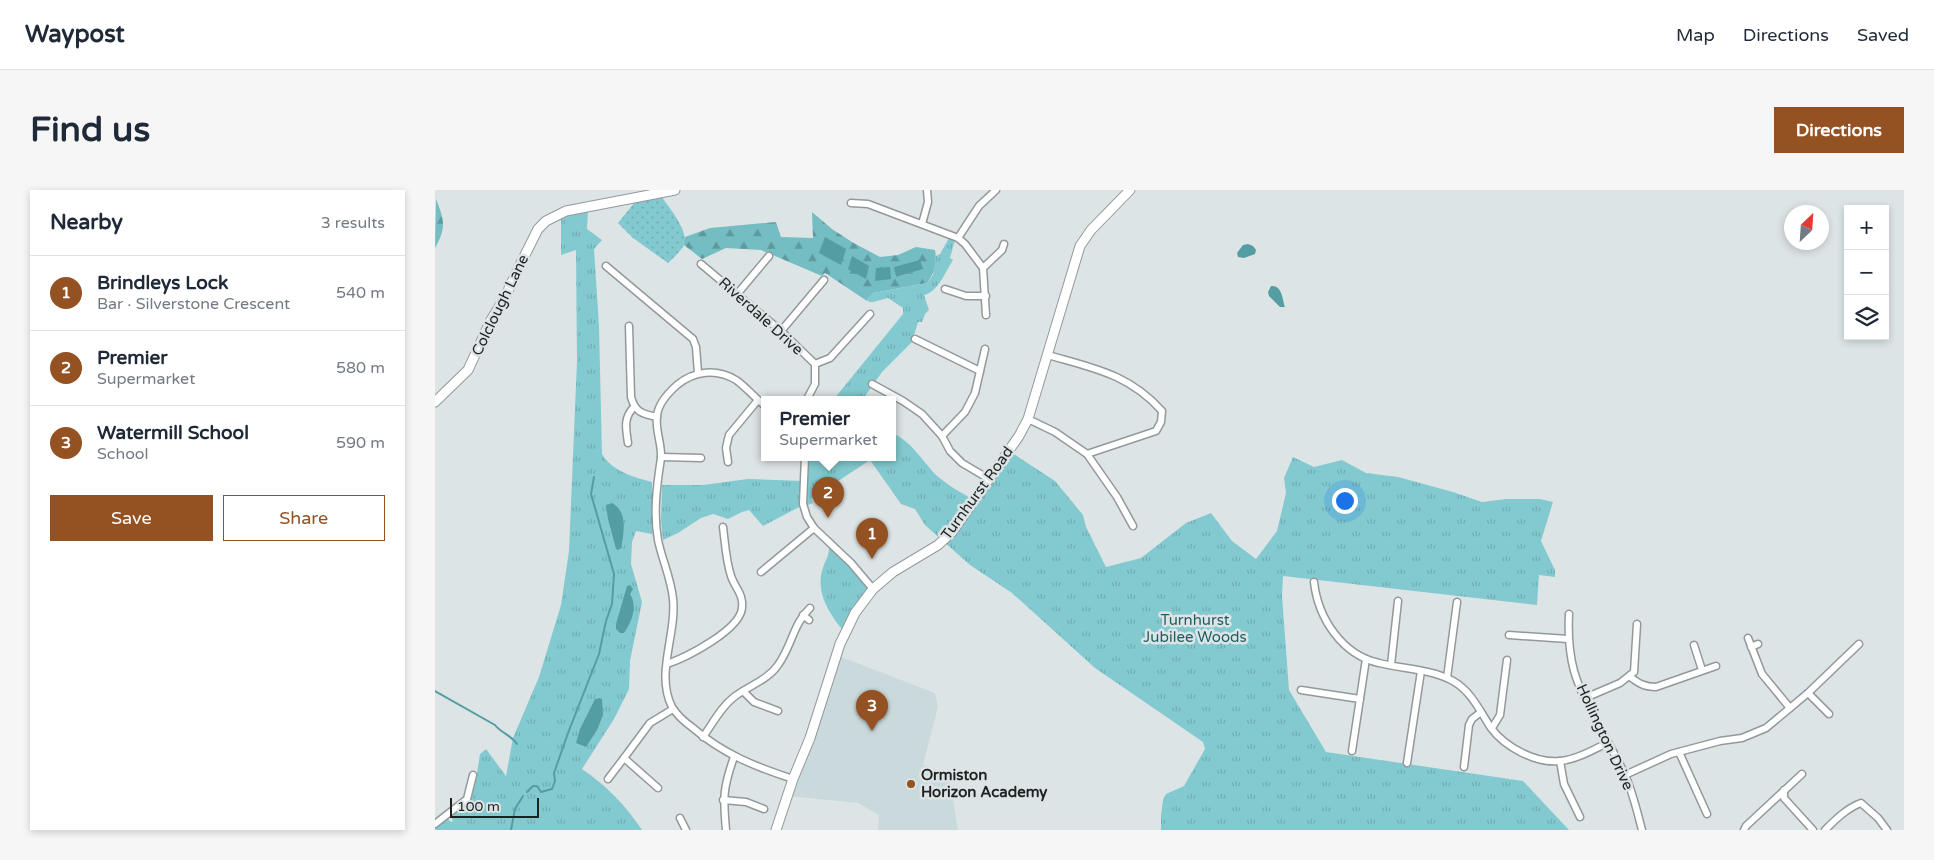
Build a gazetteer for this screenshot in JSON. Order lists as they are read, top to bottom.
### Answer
{
  "streets": {
    "street": [
      "Colclough Lane",
      "Riverdale Drive",
      "Turnhurst Road",
      "Hollington Drive"
    ]
  },
  "parks": ["Turnhurst Jubilee Woods"],
  "places": ["Ormiston Horizon Academy"],
  "scale_bar": "100 m",
  "north": "top right",
  "page": {
    "header": "Waypost",
    "nav": ["Map", "Directions", "Saved"],
    "buttons": [
      "Directions",
      ["Save", "Share"]
    ],
    "title": "Find us",
    "heading": ["Nearby", "3 results"],
    "map_buttons": ["+", "−"],
    "list": [
      {
        "mark": "1",
        "name": "Brindleys Lock",
        "note": "Bar · Silverstone Crescent",
        "value": "540 m"
      },
      {
        "mark": "2",
        "name": "Premier",
        "note": "Supermarket",
        "value": "580 m"
      },
      {
        "mark": "3",
        "name": "Watermill School",
        "note": "School",
        "value": "590 m"
      }
    ],
    "popup": ["Premier", "Supermarket"],
    "pins": ["2", "1", "3"],
    "scale": "100 m"
  }
}
